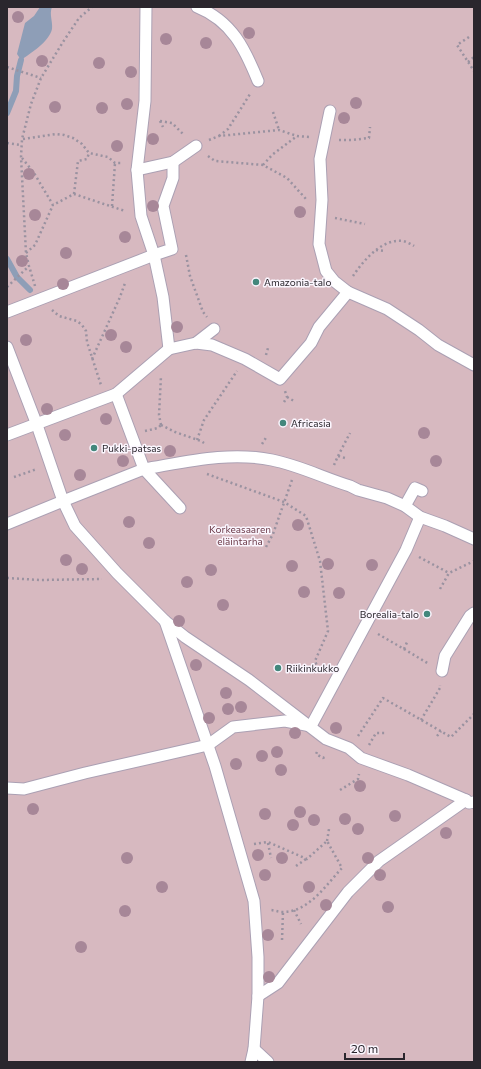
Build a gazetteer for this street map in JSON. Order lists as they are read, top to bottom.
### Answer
{
  "parks": ["Korkeasaaren eläintarha"],
  "places": [
    "Amazonia-talo",
    "Africasia",
    "Pukki-patsas",
    "Borealia-talo",
    "Riikinkukko"
  ],
  "scale_bar": "20 m"
}
